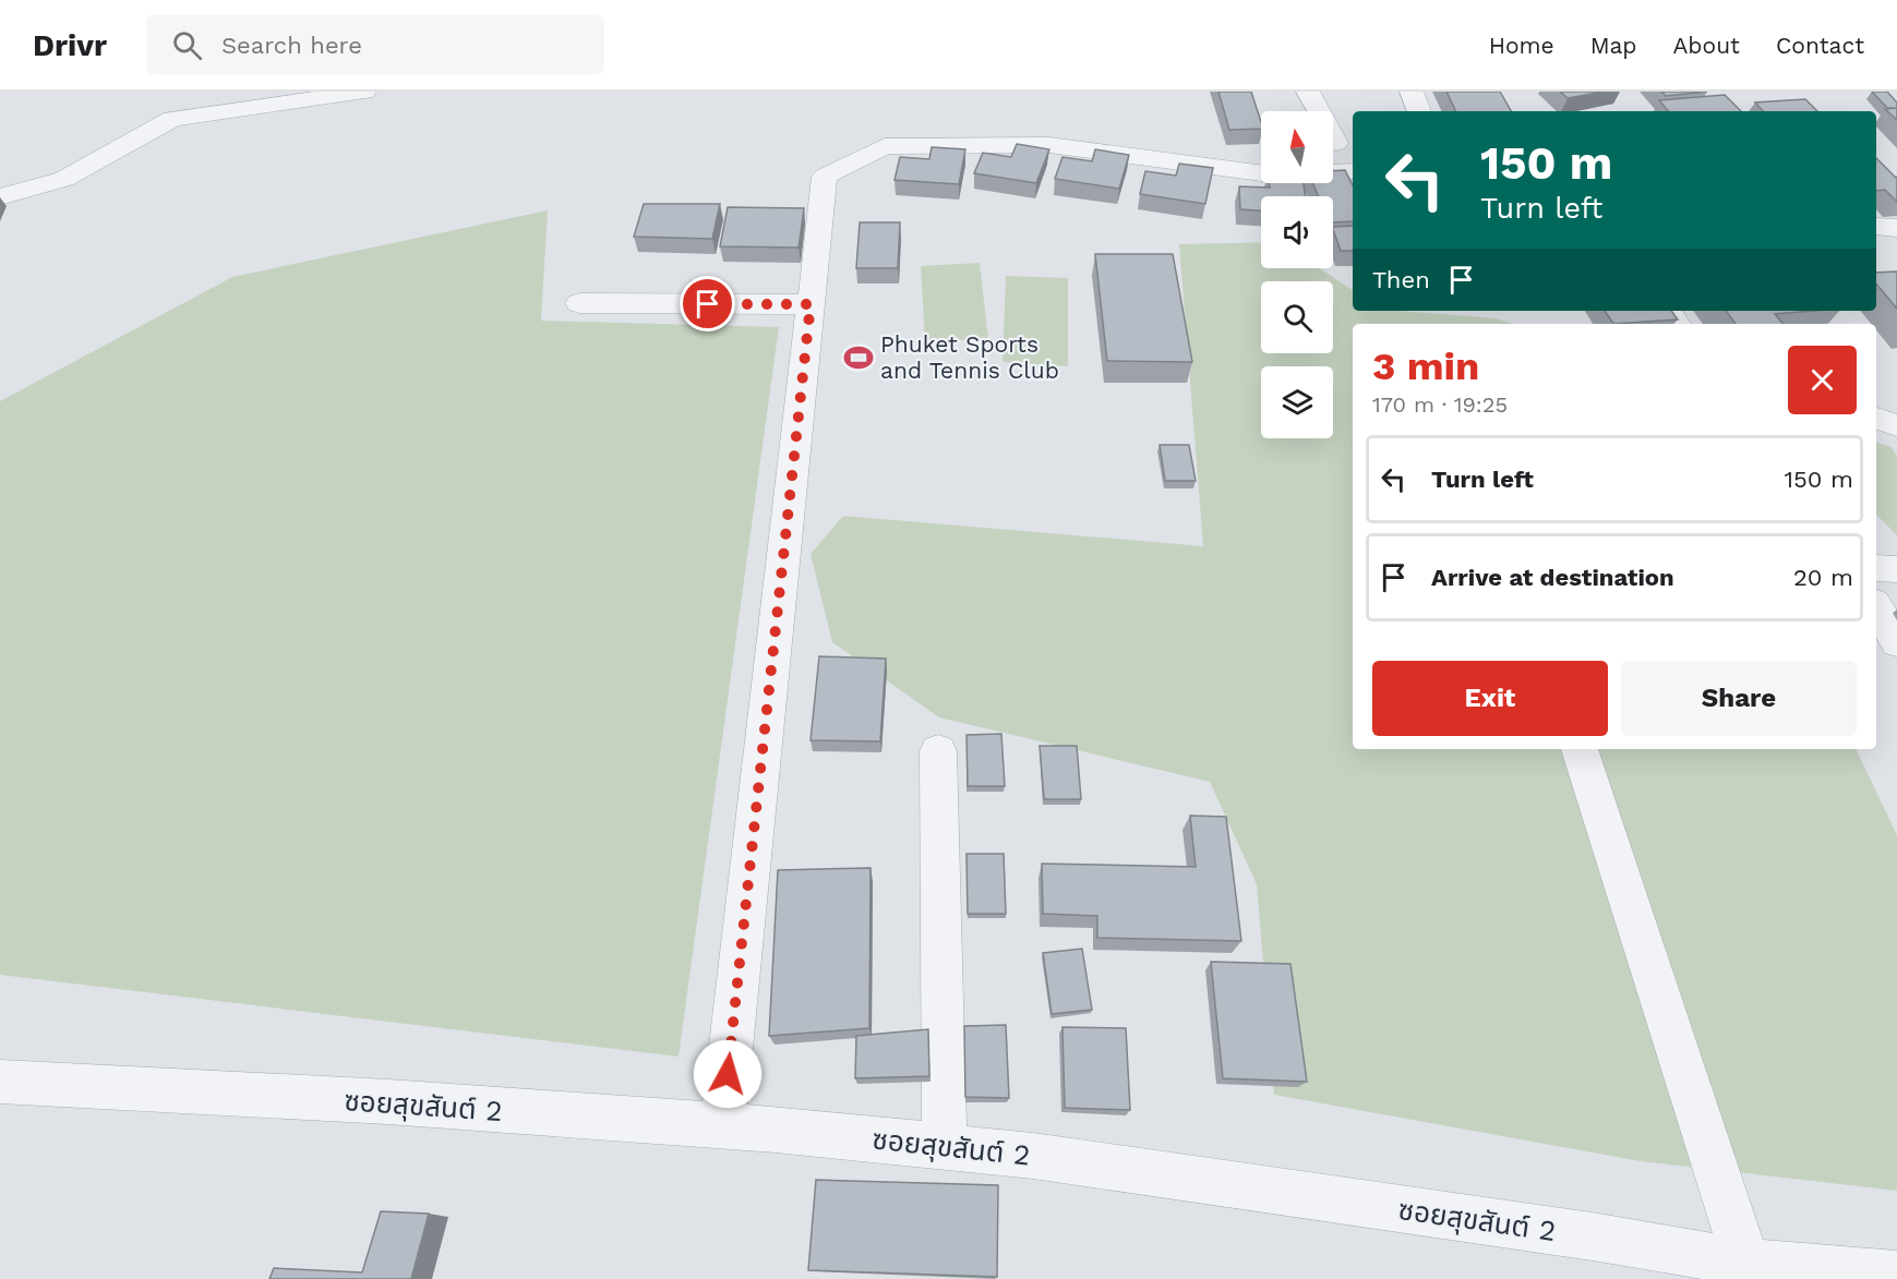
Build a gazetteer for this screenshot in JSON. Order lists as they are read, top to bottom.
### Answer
{
  "streets": {
    "street": ["ซอยสุขสันต์ 2"]
  },
  "places": {
    "sports": ["Phuket Sports and Tennis Club"]
  },
  "north": "top",
  "page": {
    "header": "Drivr",
    "search": "Search here",
    "nav": [
      "Home",
      "Map",
      "About",
      "Contact"
    ],
    "turn": ["150 m", "Turn left"],
    "then": "Then",
    "heading": ["3 min", "170 m · 19:25"],
    "list": [
      {
        "name": "Turn left",
        "value": "150 m"
      },
      {
        "name": "Arrive at destination",
        "value": "20 m"
      }
    ],
    "buttons": ["Exit", "Share"]
  }
}
